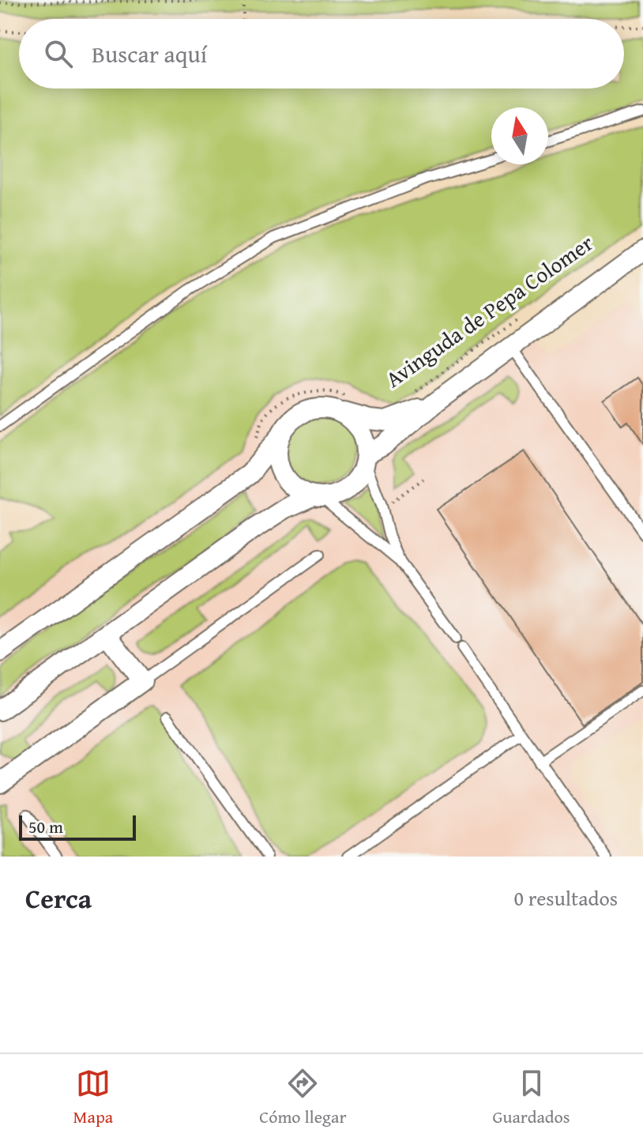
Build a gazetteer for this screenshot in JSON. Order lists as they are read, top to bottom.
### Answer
{
  "streets": {
    "street": ["Avinguda de Pepa Colomer"]
  },
  "scale_bar": "50 m",
  "north": "top",
  "page": {
    "search": "Buscar aquí",
    "scale": "50 m",
    "heading": ["Cerca", "0 resultados"],
    "nav": ["Mapa", "Cómo llegar", "Guardados"]
  }
}
